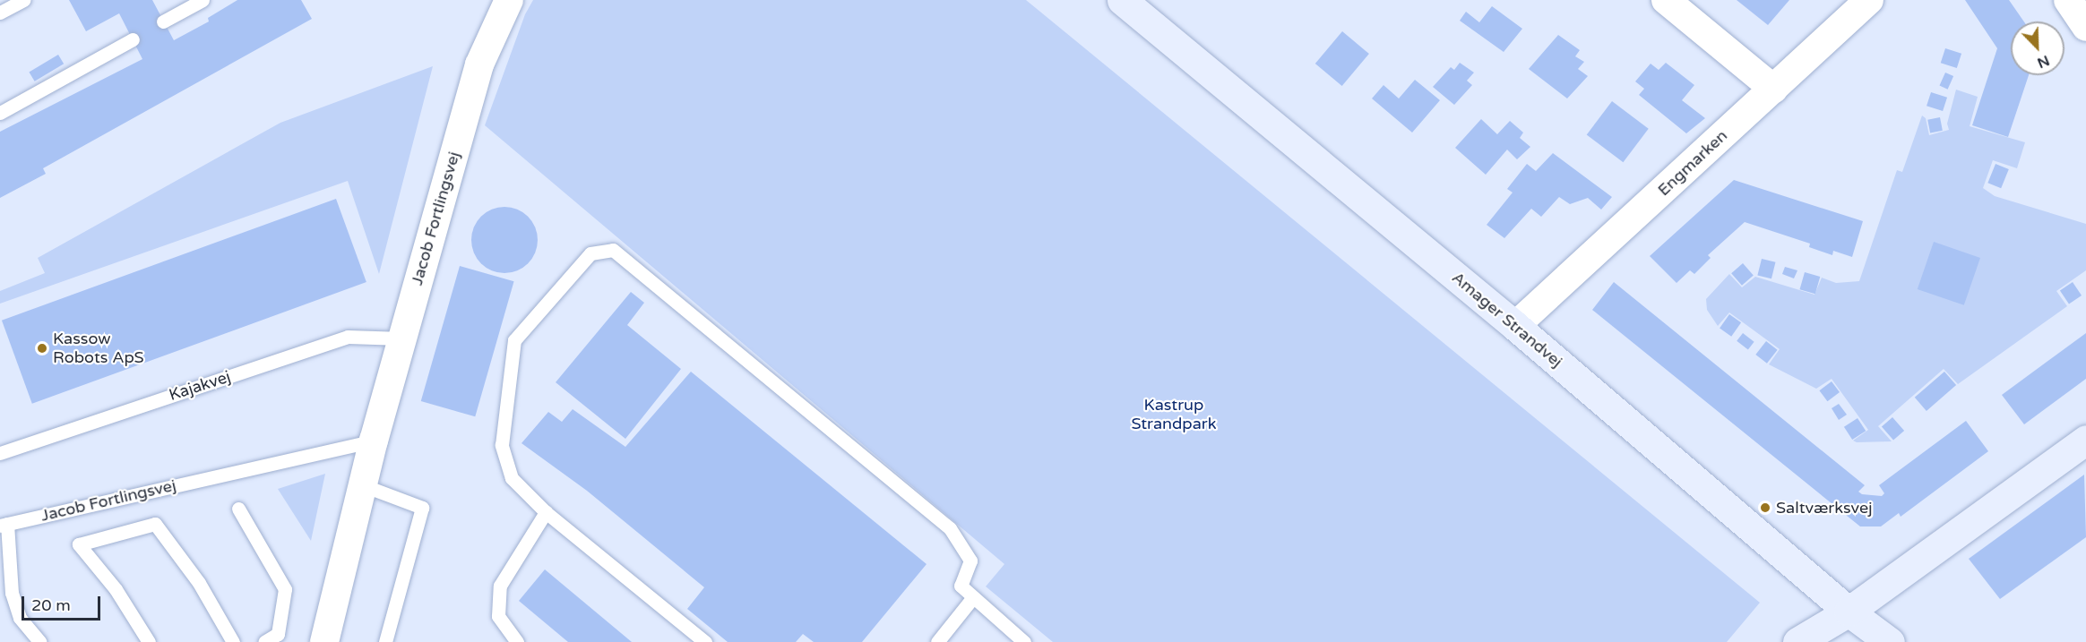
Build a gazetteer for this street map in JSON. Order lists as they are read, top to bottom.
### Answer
{
  "streets": {
    "street": ["Engmarken", "Jacob Fortlingsvej", "Amager Strandvej"],
    "lane": ["Kajakvej"]
  },
  "crossings": [
    ["Engmarken", "Amager Strandvej"],
    ["Jacob Fortlingsvej", "Kajakvej"]
  ],
  "parks": ["Kastrup Strandpark"],
  "places": ["Kassow Robots ApS", "Saltværksvej"],
  "scale_bar": "20 m",
  "north": "bottom right"
}
